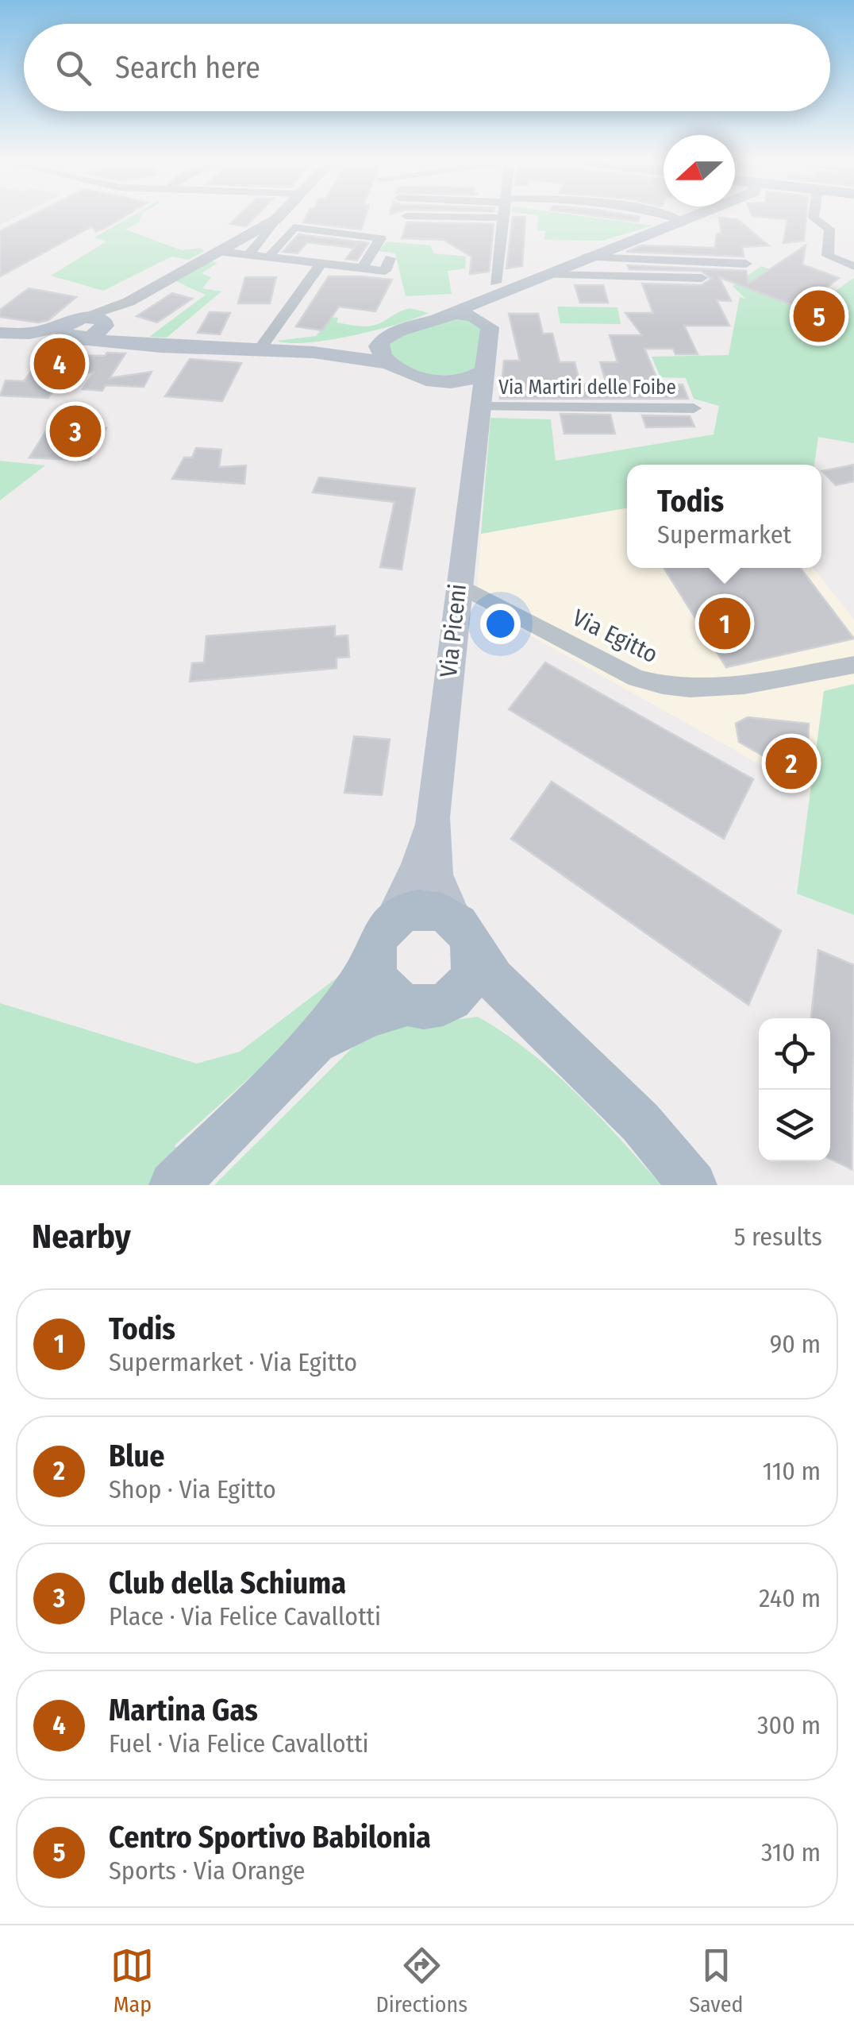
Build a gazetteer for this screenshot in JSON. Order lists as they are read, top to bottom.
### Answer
{
  "streets": {
    "main road": ["Via Piceni"],
    "street": ["Via Martiri delle Foibe", "Via Egitto"]
  },
  "crossings": [
    ["Via Martiri delle Foibe", "Via Piceni"],
    ["Via Piceni", "Via Egitto"]
  ],
  "north": "left",
  "page": {
    "search": "Search here",
    "pins": [
      "5",
      "4",
      "3",
      "1",
      "2"
    ],
    "popup": ["Todis", "Supermarket"],
    "heading": ["Nearby", "5 results"],
    "list": [
      {
        "mark": "1",
        "name": "Todis",
        "note": "Supermarket · Via Egitto",
        "value": "90 m"
      },
      {
        "mark": "2",
        "name": "Blue",
        "note": "Shop · Via Egitto",
        "value": "110 m"
      },
      {
        "mark": "3",
        "name": "Club della Schiuma",
        "note": "Place · Via Felice Cavallotti",
        "value": "240 m"
      },
      {
        "mark": "4",
        "name": "Martina Gas",
        "note": "Fuel · Via Felice Cavallotti",
        "value": "300 m"
      },
      {
        "mark": "5",
        "name": "Centro Sportivo Babilonia",
        "note": "Sports · Via Orange",
        "value": "310 m"
      }
    ],
    "nav": ["Map", "Directions", "Saved"]
  }
}
